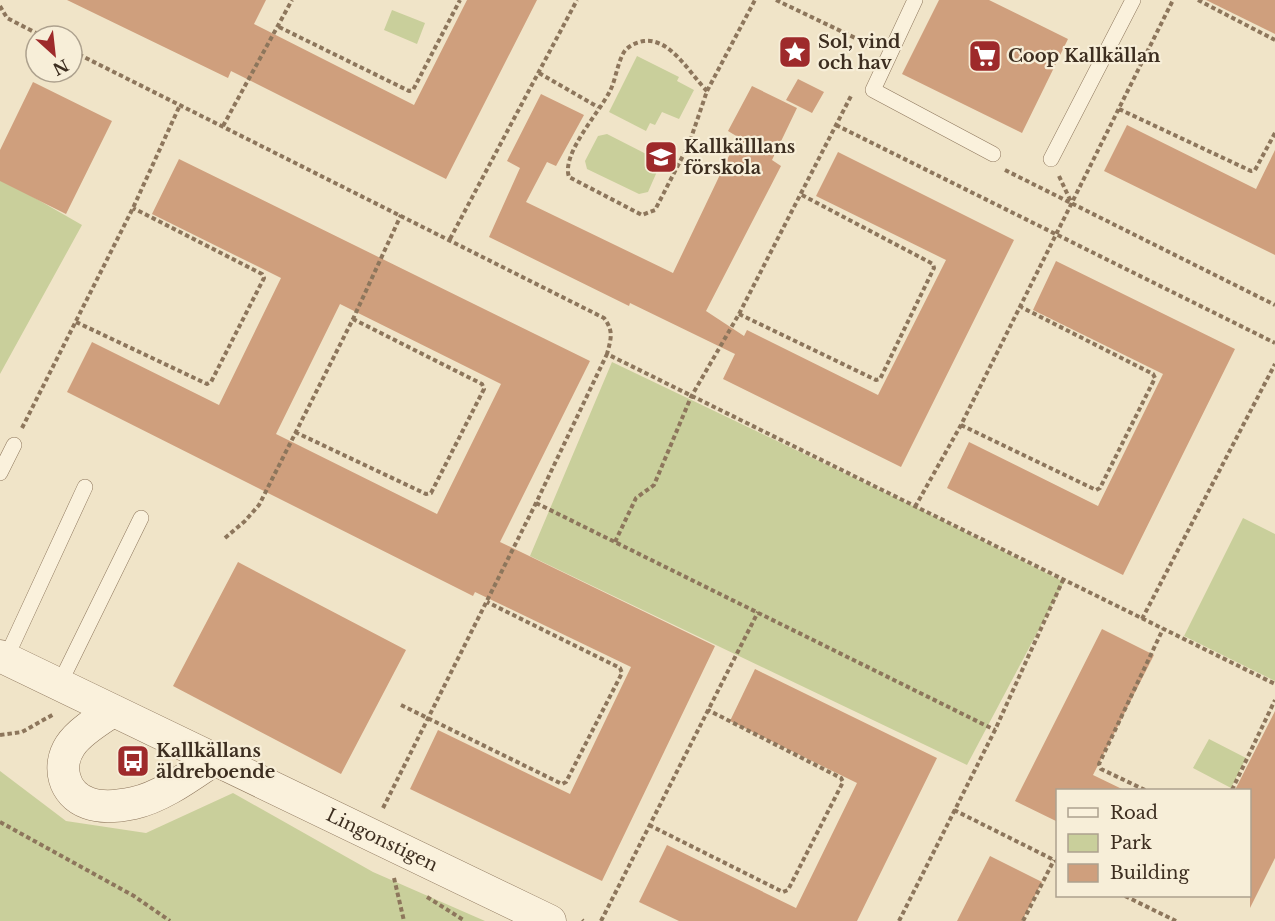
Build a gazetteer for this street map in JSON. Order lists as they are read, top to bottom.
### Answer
{
  "streets": {
    "street": ["Lingonstigen"]
  },
  "places": {
    "place": ["Sol, vind och hav"],
    "supermarket": ["Coop Kallkällan"],
    "school or university": ["Kallkälllans förskola"],
    "bus stop": ["Kallkällans äldreboende"]
  },
  "legend": ["Road", "Park", "Building"],
  "north": "bottom right"
}
